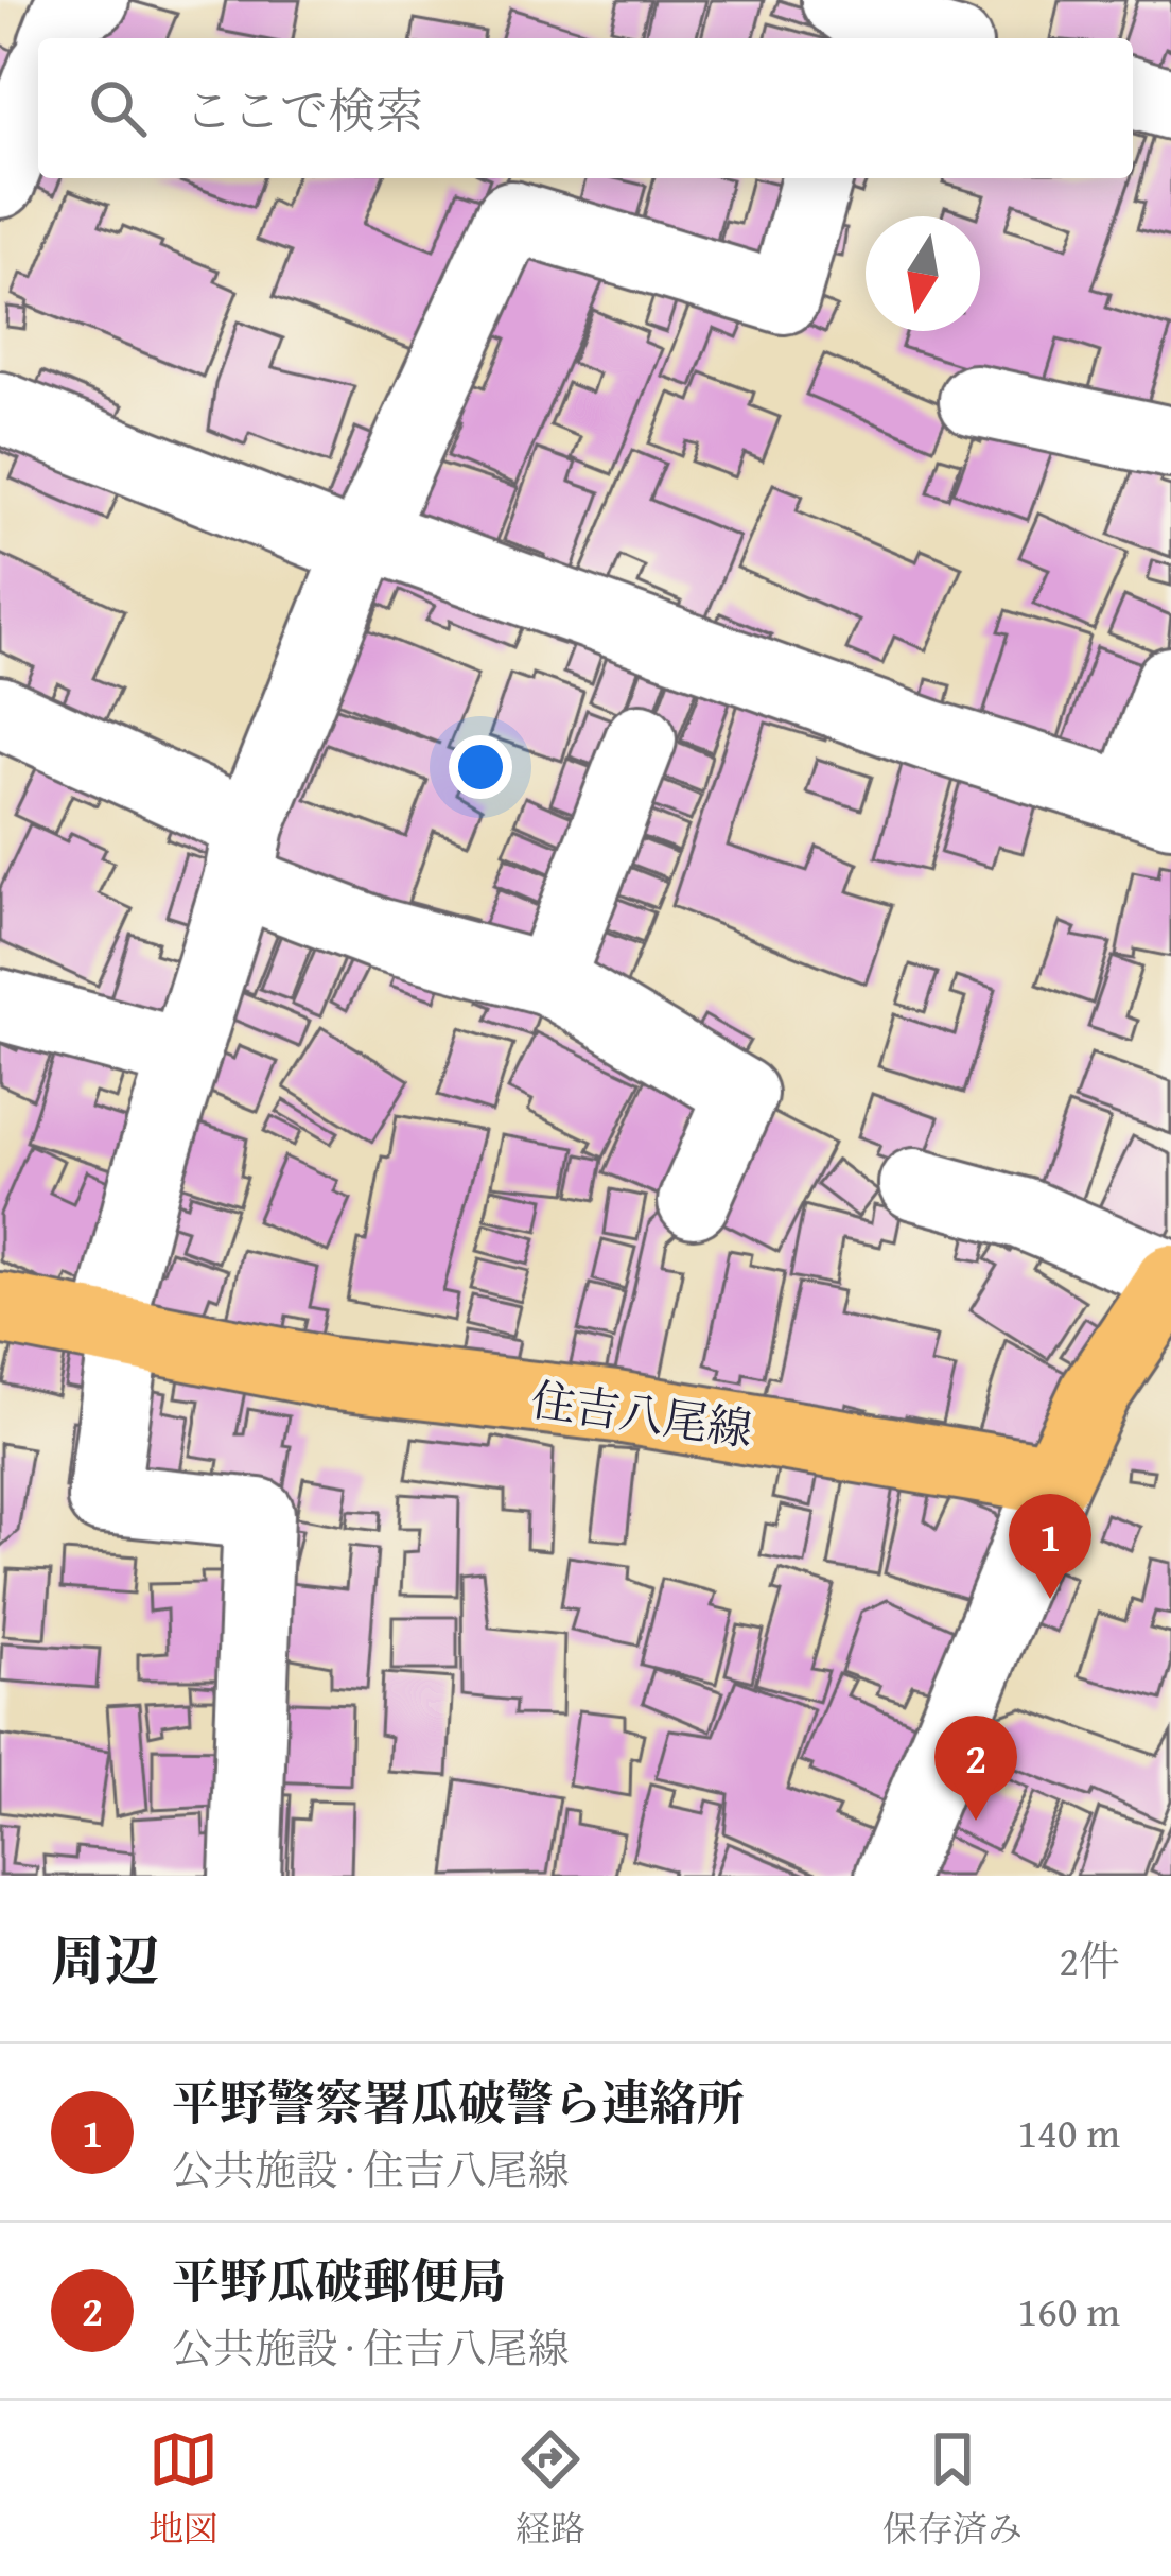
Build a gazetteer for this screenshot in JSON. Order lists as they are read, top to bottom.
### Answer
{
  "streets": {
    "main road": ["住吉八尾線"]
  },
  "north": "bottom",
  "page": {
    "search": "ここで検索",
    "pins": ["1", "2"],
    "heading": ["周辺", "2件"],
    "list": [
      {
        "mark": "1",
        "name": "平野警察署瓜破警ら連絡所",
        "note": "公共施設 · 住吉八尾線",
        "value": "140 m"
      },
      {
        "mark": "2",
        "name": "平野瓜破郵便局",
        "note": "公共施設 · 住吉八尾線",
        "value": "160 m"
      }
    ],
    "nav": ["地図", "経路", "保存済み"]
  }
}
